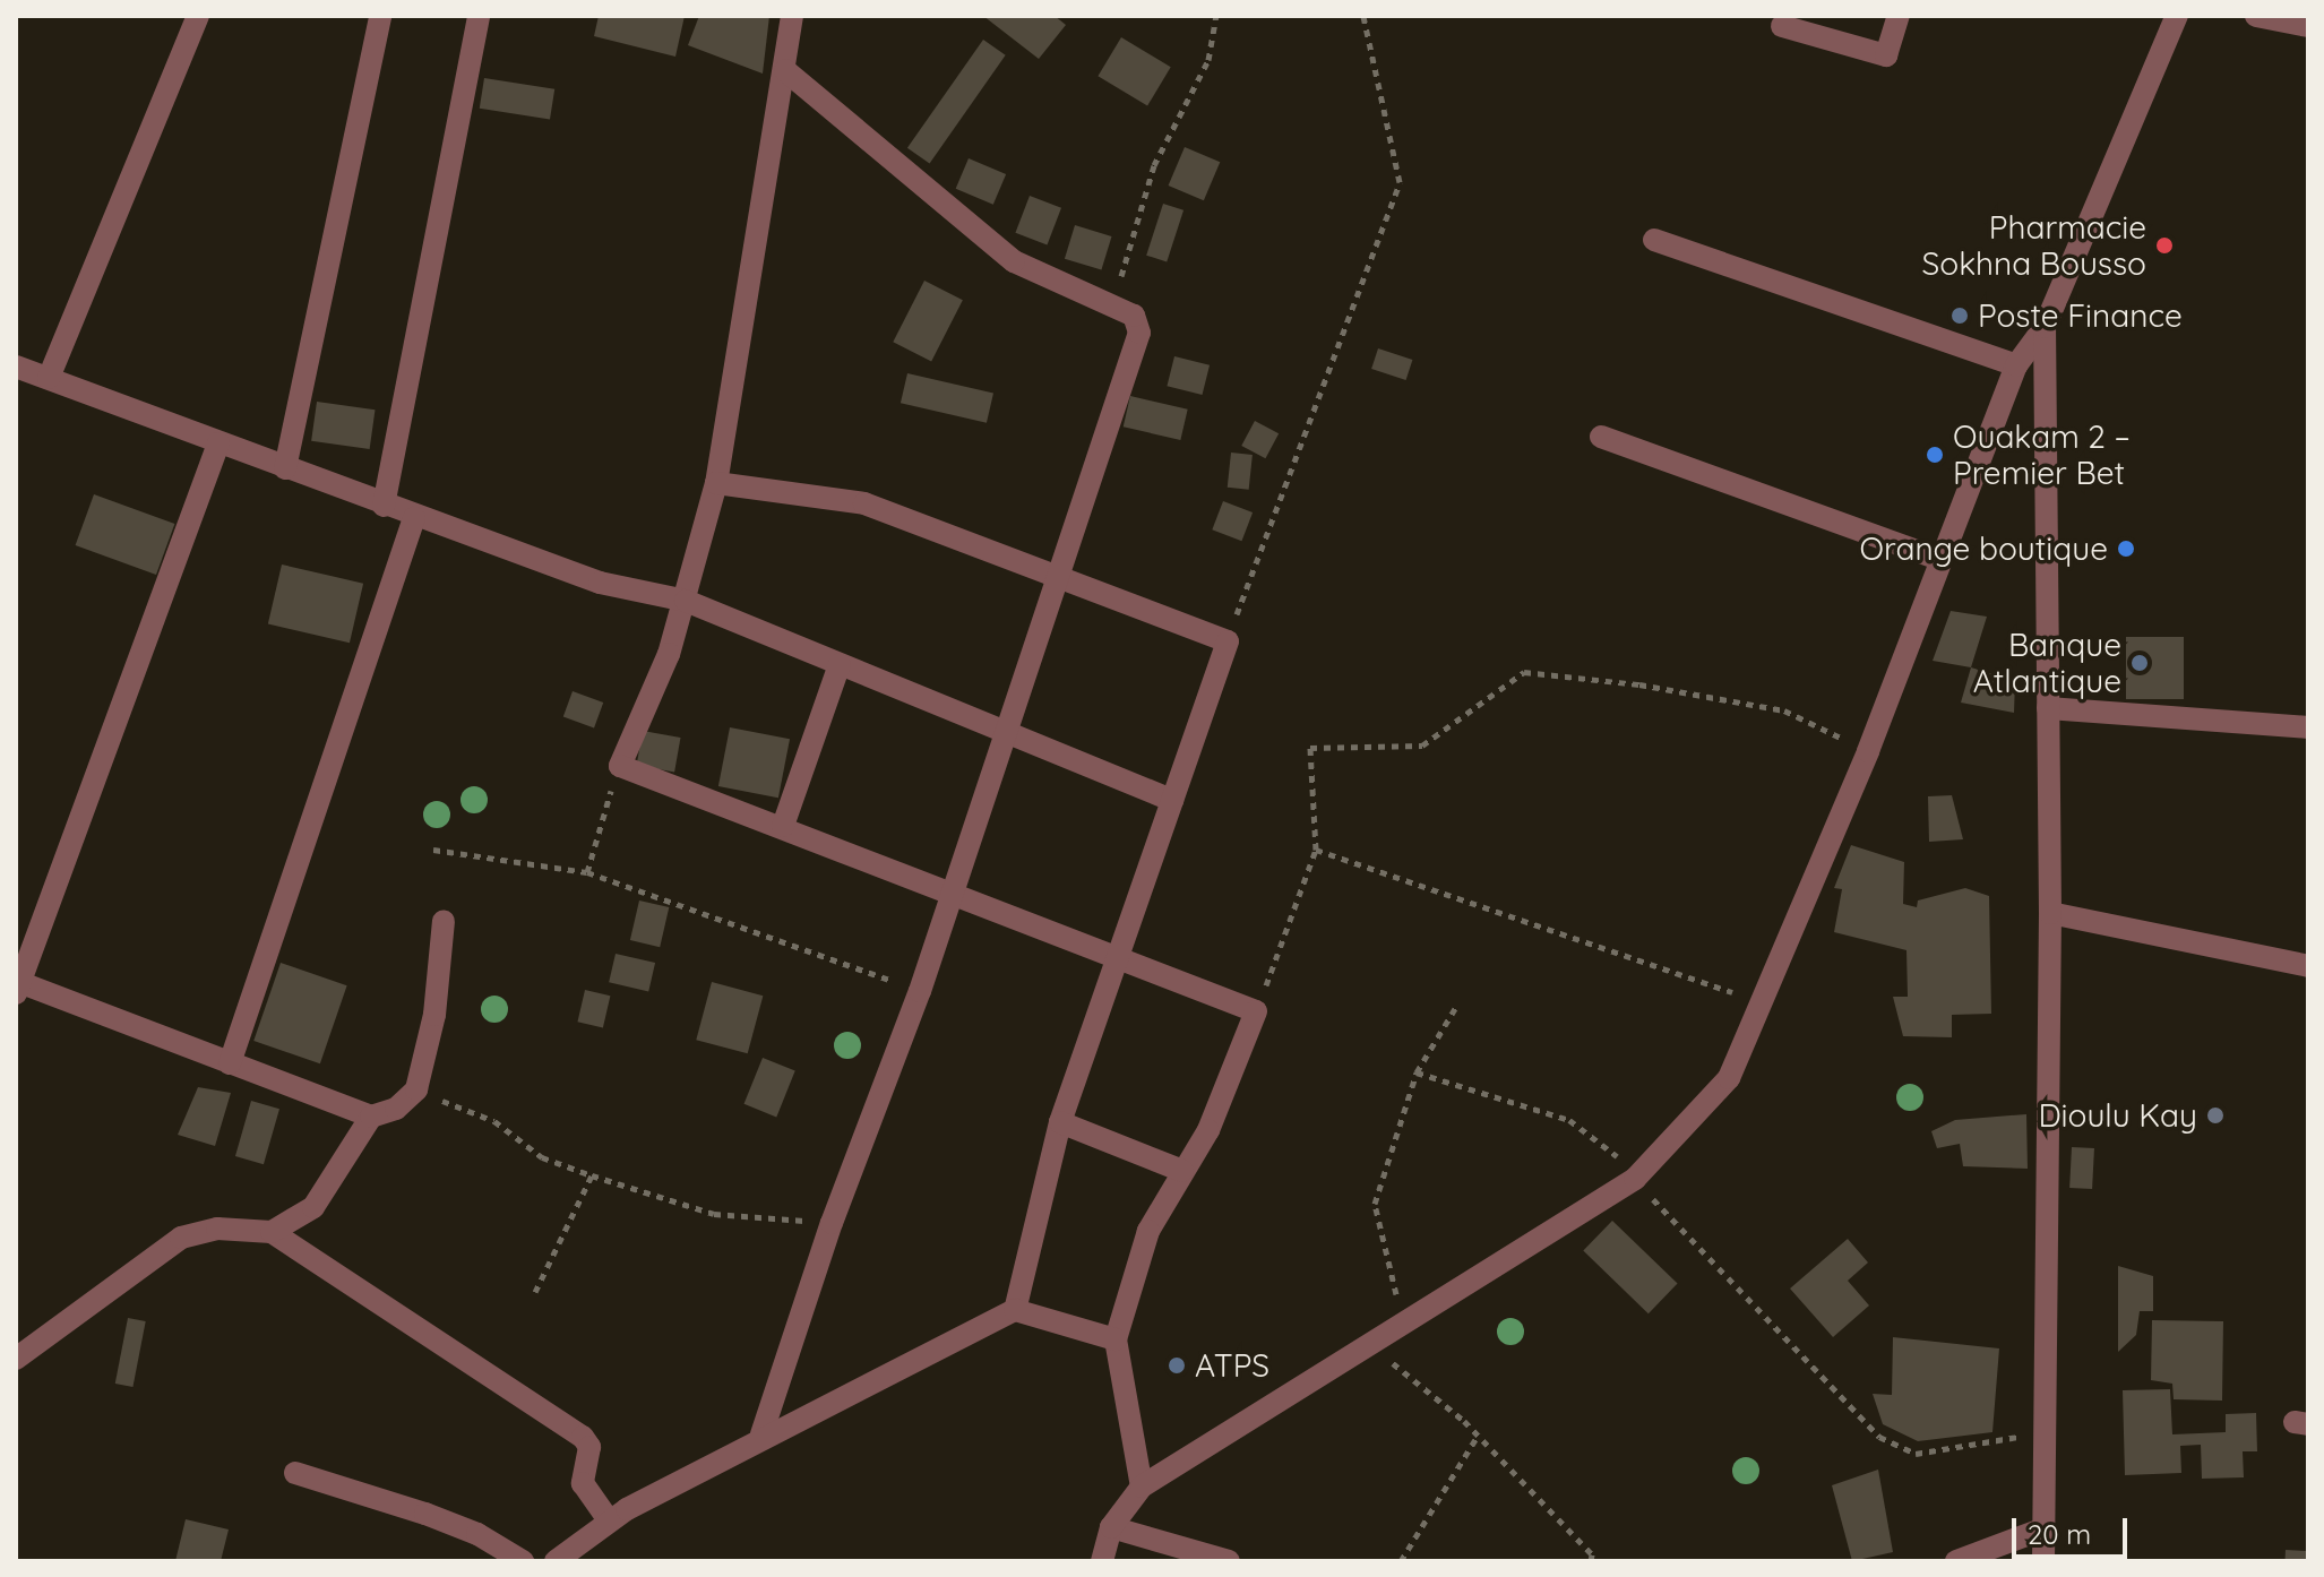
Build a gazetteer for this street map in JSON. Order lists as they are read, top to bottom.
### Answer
{
  "places": [
    "Pharmacie Sokhna Bousso",
    "Poste Finance",
    "Ouakam 2 – Premier Bet",
    "Orange boutique",
    "Banque Atlantique",
    "Dioulu Kay",
    "ATPS"
  ],
  "scale_bar": "20 m"
}
